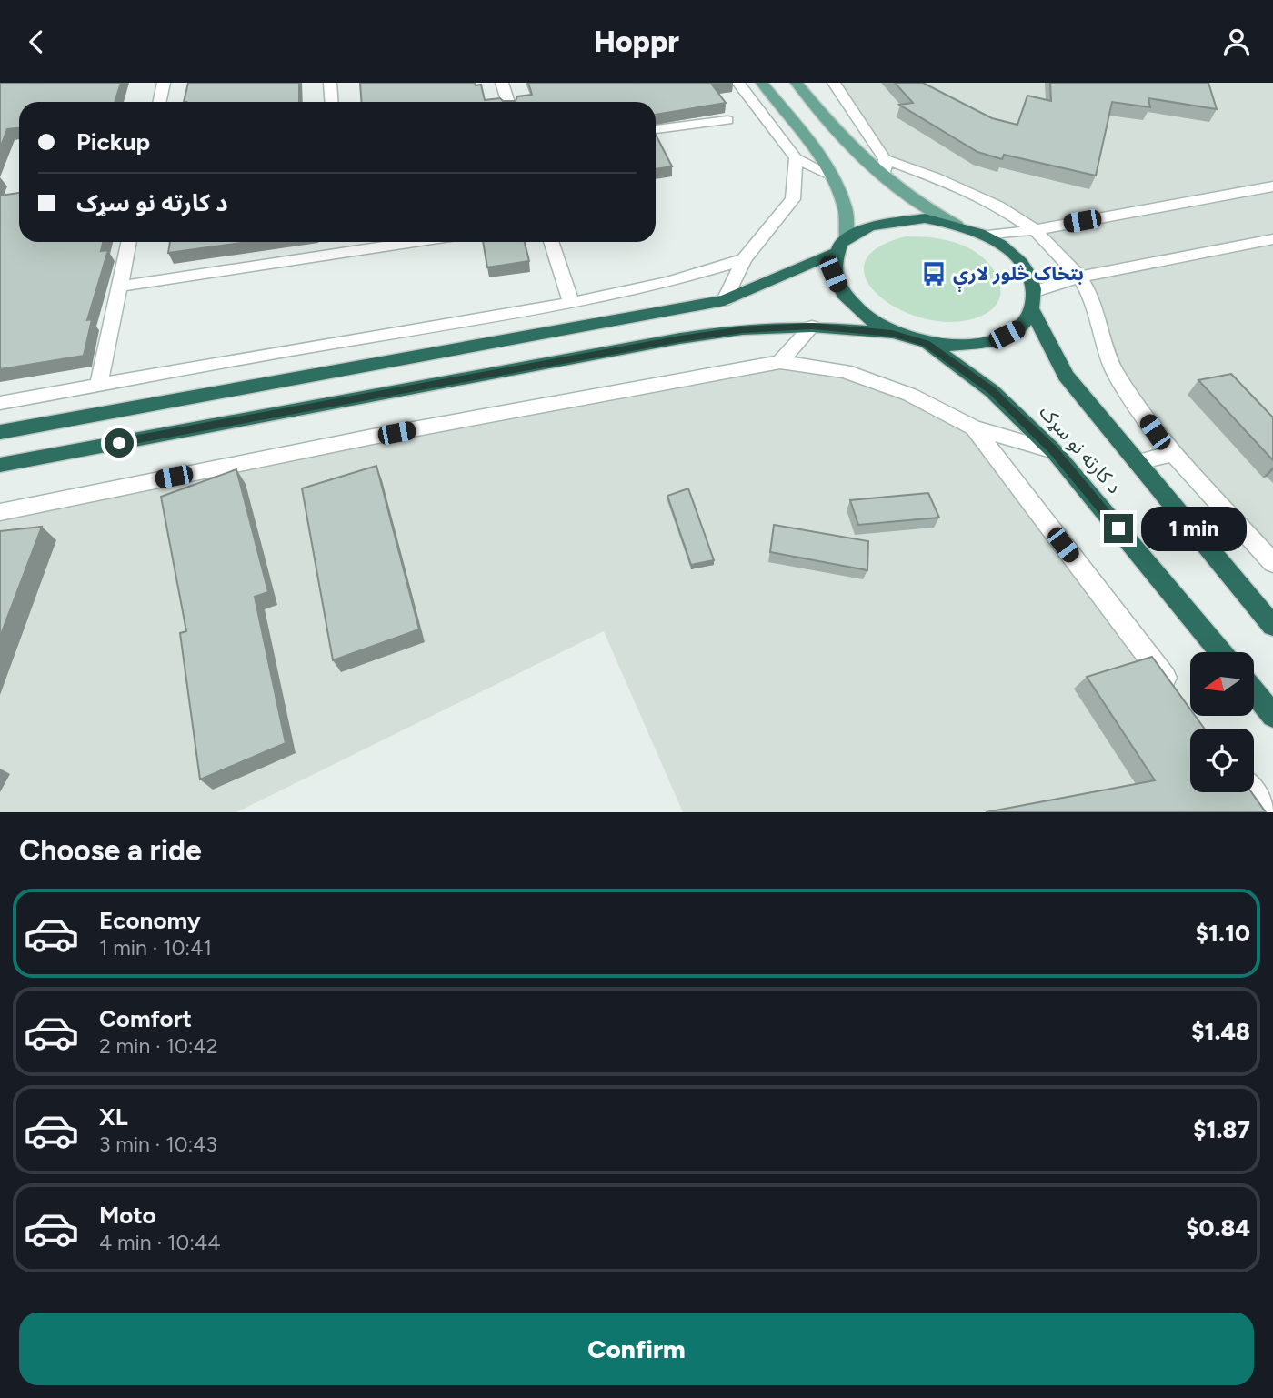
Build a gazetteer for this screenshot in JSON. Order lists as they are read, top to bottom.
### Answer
{
  "streets": {
    "highway": ["د کارته نو سړک"]
  },
  "places": {
    "bus stop": ["بتخاک څلور لارې"]
  },
  "north": "left",
  "page": {
    "header": "Hoppr",
    "banner": ["Pickup", "د کارته نو سړک"],
    "bubble": "1 min",
    "heading": "Choose a ride",
    "list": [
      {
        "name": "Economy",
        "note": "1 min · 10:41",
        "value": "$1.10"
      },
      {
        "name": "Comfort",
        "note": "2 min · 10:42",
        "value": "$1.48"
      },
      {
        "name": "XL",
        "note": "3 min · 10:43",
        "value": "$1.87"
      },
      {
        "name": "Moto",
        "note": "4 min · 10:44",
        "value": "$0.84"
      }
    ],
    "buttons": "Confirm"
  }
}
